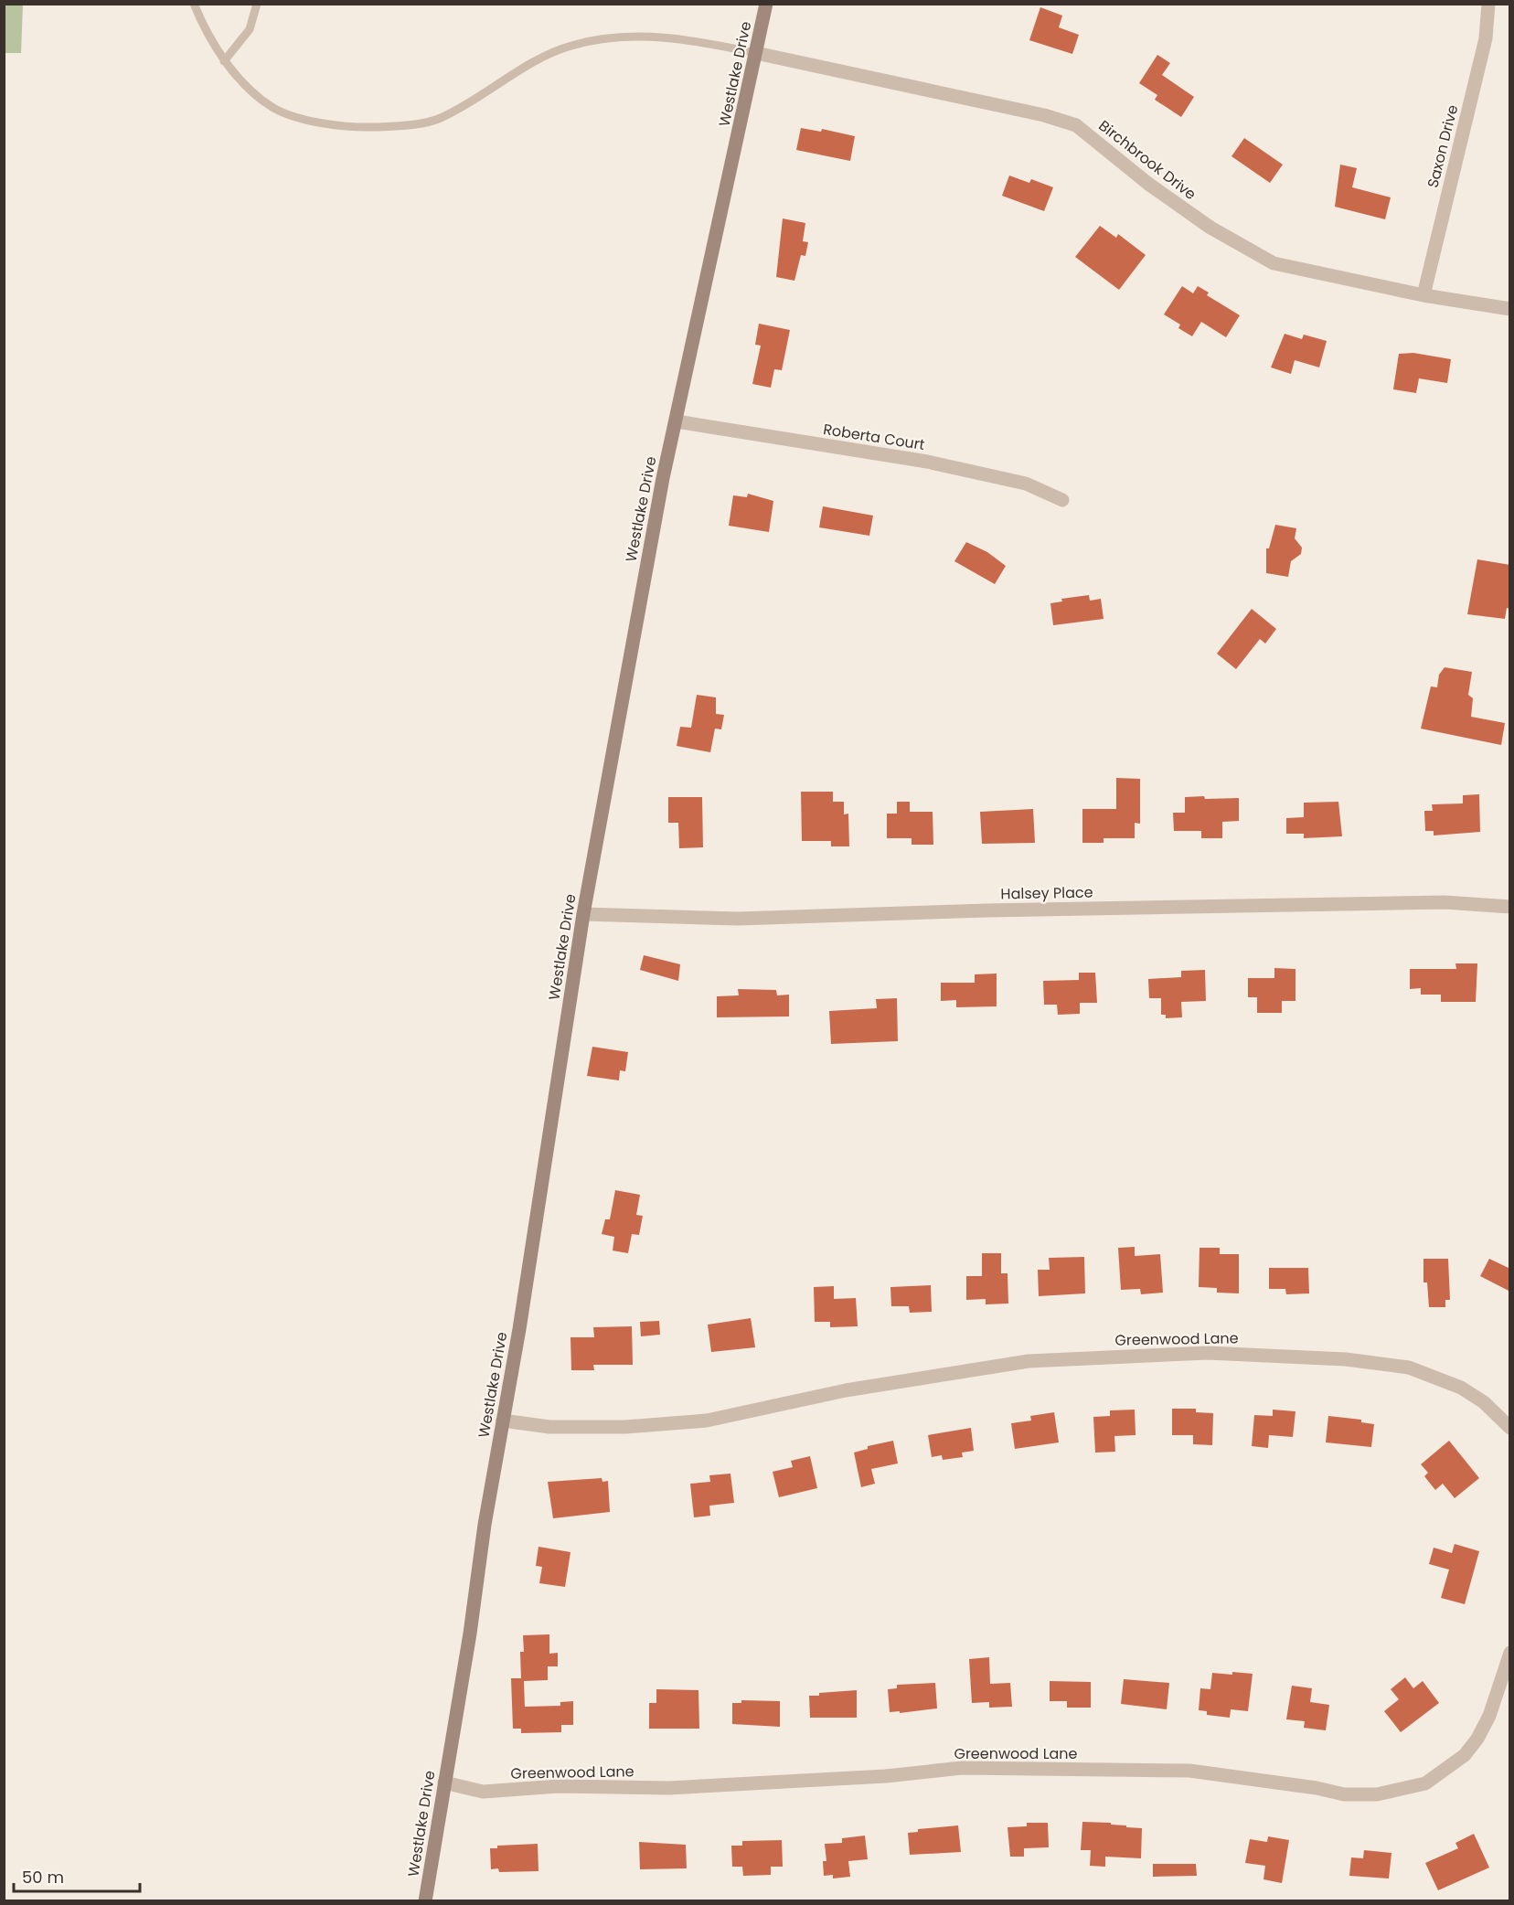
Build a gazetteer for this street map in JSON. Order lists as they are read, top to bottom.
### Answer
{
  "streets": {
    "street": [
      "Westlake Drive",
      "Saxon Drive",
      "Birchbrook Drive",
      "Roberta Court",
      "Halsey Place",
      "Greenwood Lane"
    ]
  },
  "crossings": [
    ["Westlake Drive", "Birchbrook Drive"],
    ["Westlake Drive", "Roberta Court"],
    ["Westlake Drive", "Halsey Place"],
    ["Westlake Drive", "Greenwood Lane"],
    ["Saxon Drive", "Birchbrook Drive"]
  ],
  "scale_bar": "50 m"
}
